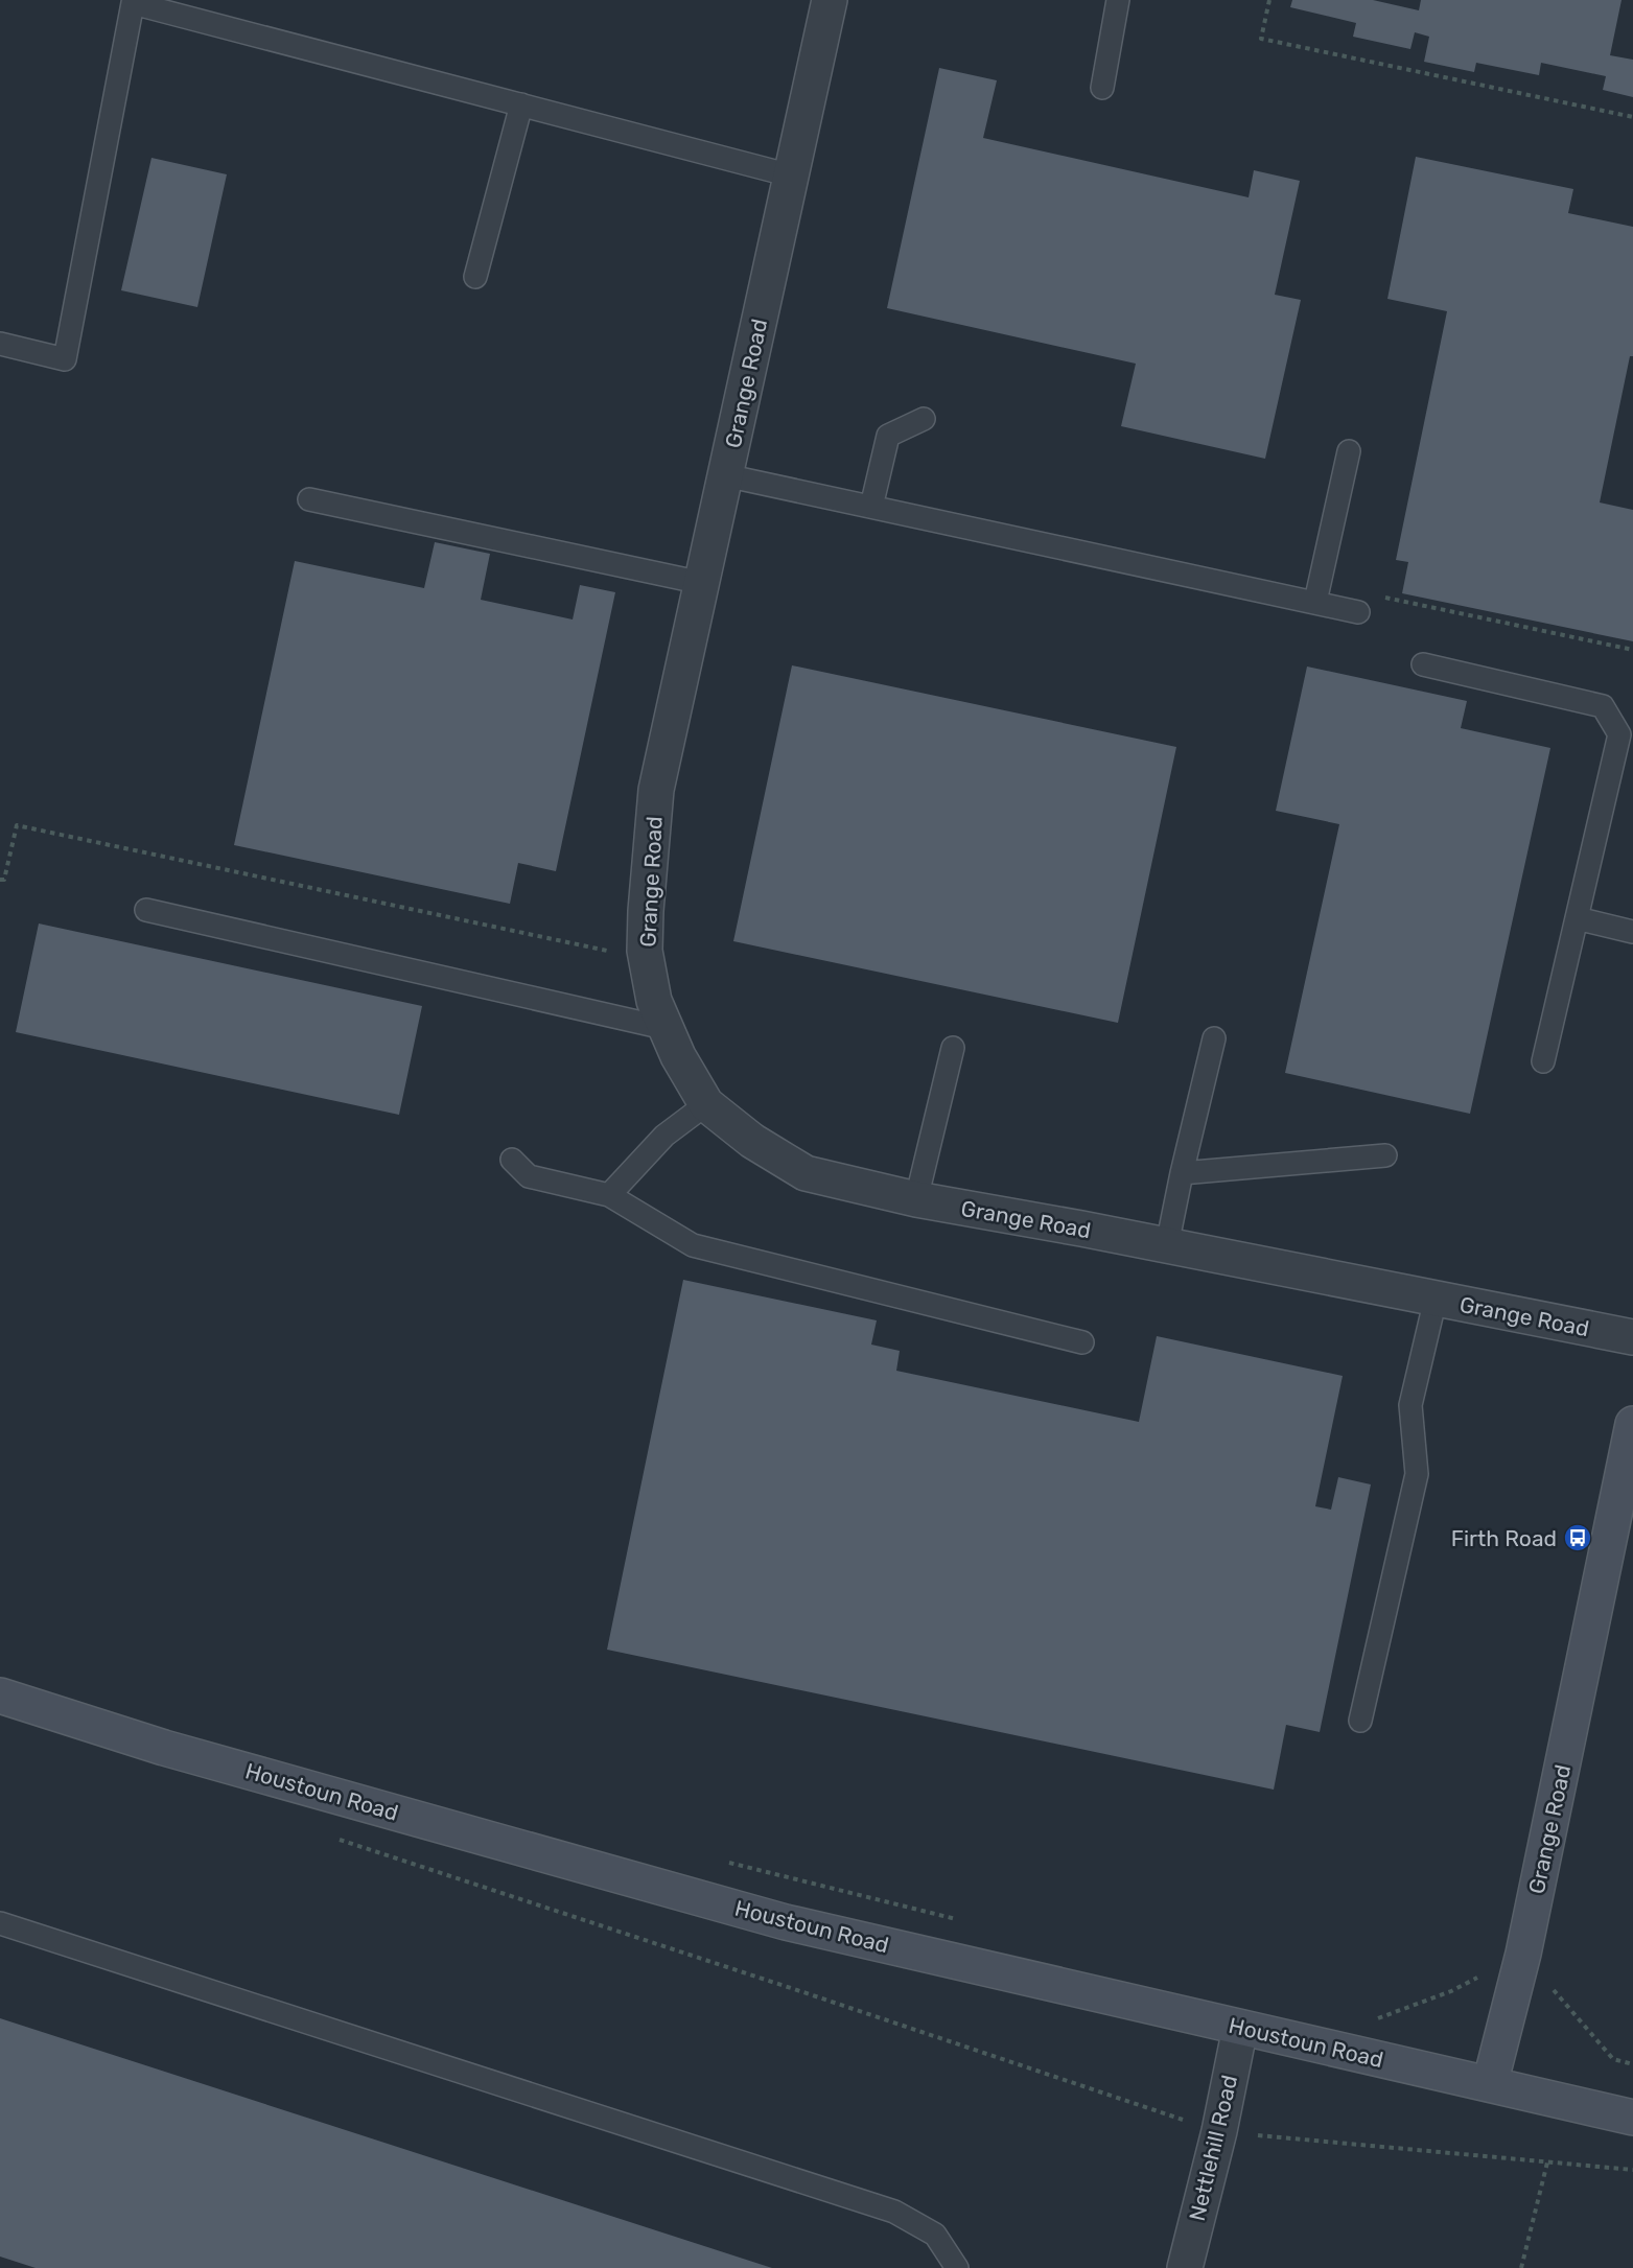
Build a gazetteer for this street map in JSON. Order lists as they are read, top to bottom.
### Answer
{
  "streets": {
    "street": ["Grange Road", "Houstoun Road", "Nettlehill Road"]
  },
  "crossings": [
    ["Grange Road", "Houstoun Road"],
    ["Houstoun Road", "Nettlehill Road"]
  ],
  "places": {
    "bus stop": ["Firth Road"]
  }
}
